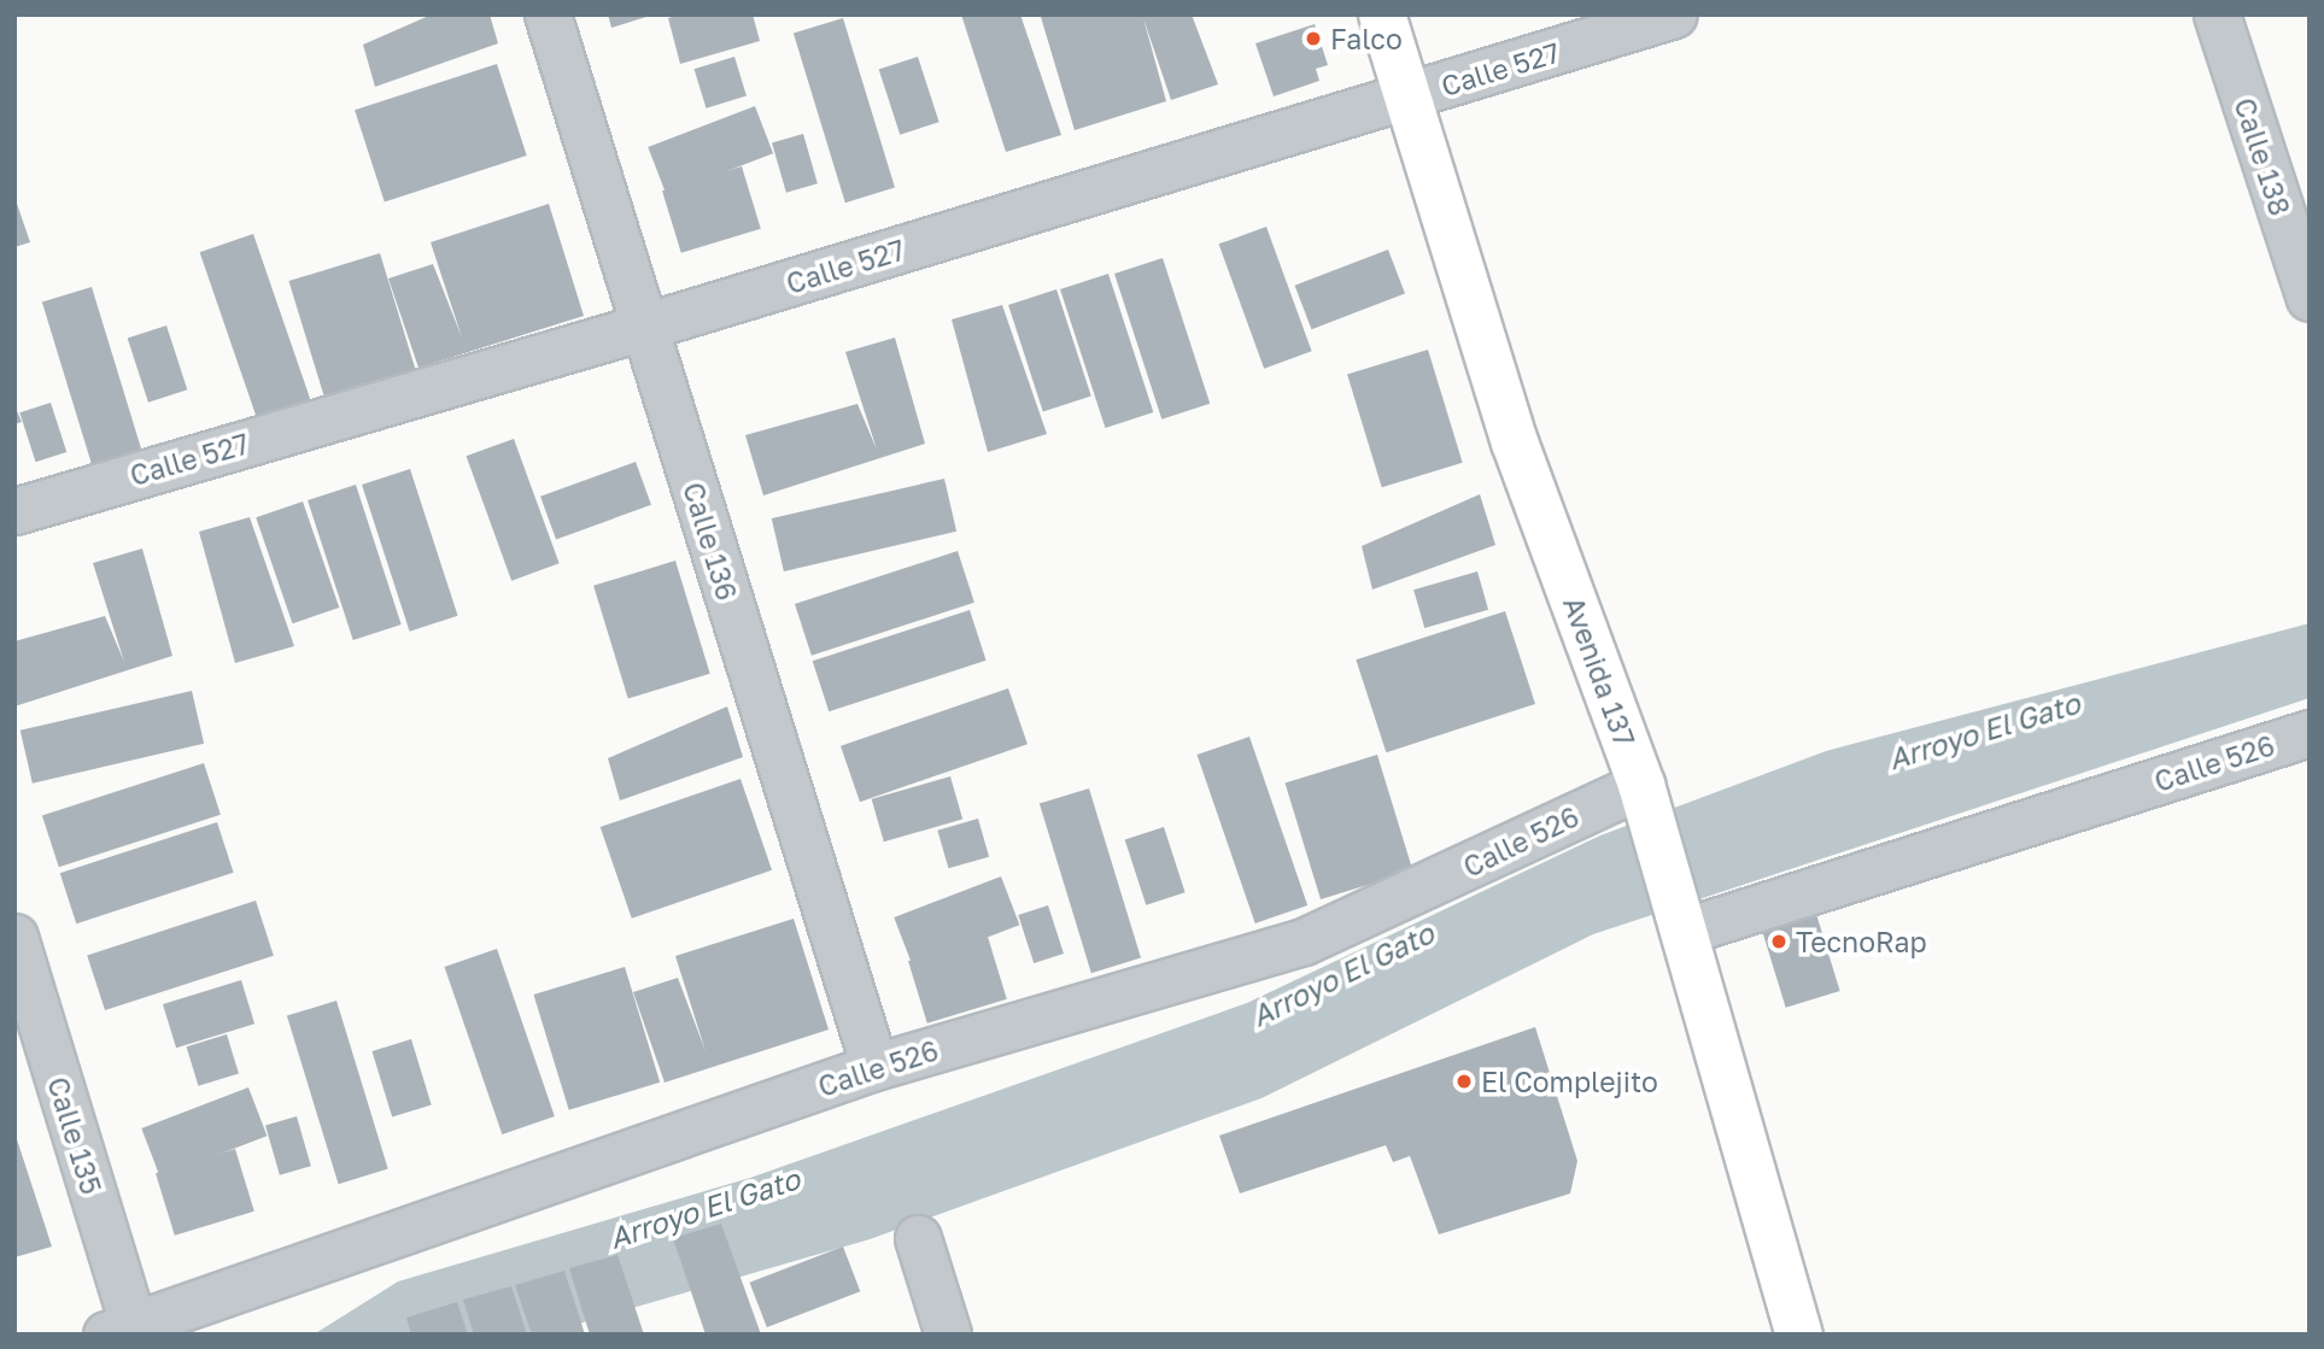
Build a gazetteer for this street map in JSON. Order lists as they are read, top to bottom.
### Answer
{
  "streets": {
    "street": [
      "Calle 527",
      "Calle 138",
      "Calle 136",
      "Avenida 137",
      "Calle 526",
      "Calle 135"
    ]
  },
  "crossings": [
    ["Calle 527", "Calle 136"],
    ["Calle 527", "Avenida 137"],
    ["Calle 136", "Calle 526"],
    ["Avenida 137", "Calle 526"],
    ["Calle 526", "Calle 135"]
  ],
  "water": ["Arroyo El Gato"],
  "places": ["Falco", "TecnoRap", "El Complejito"]
}
